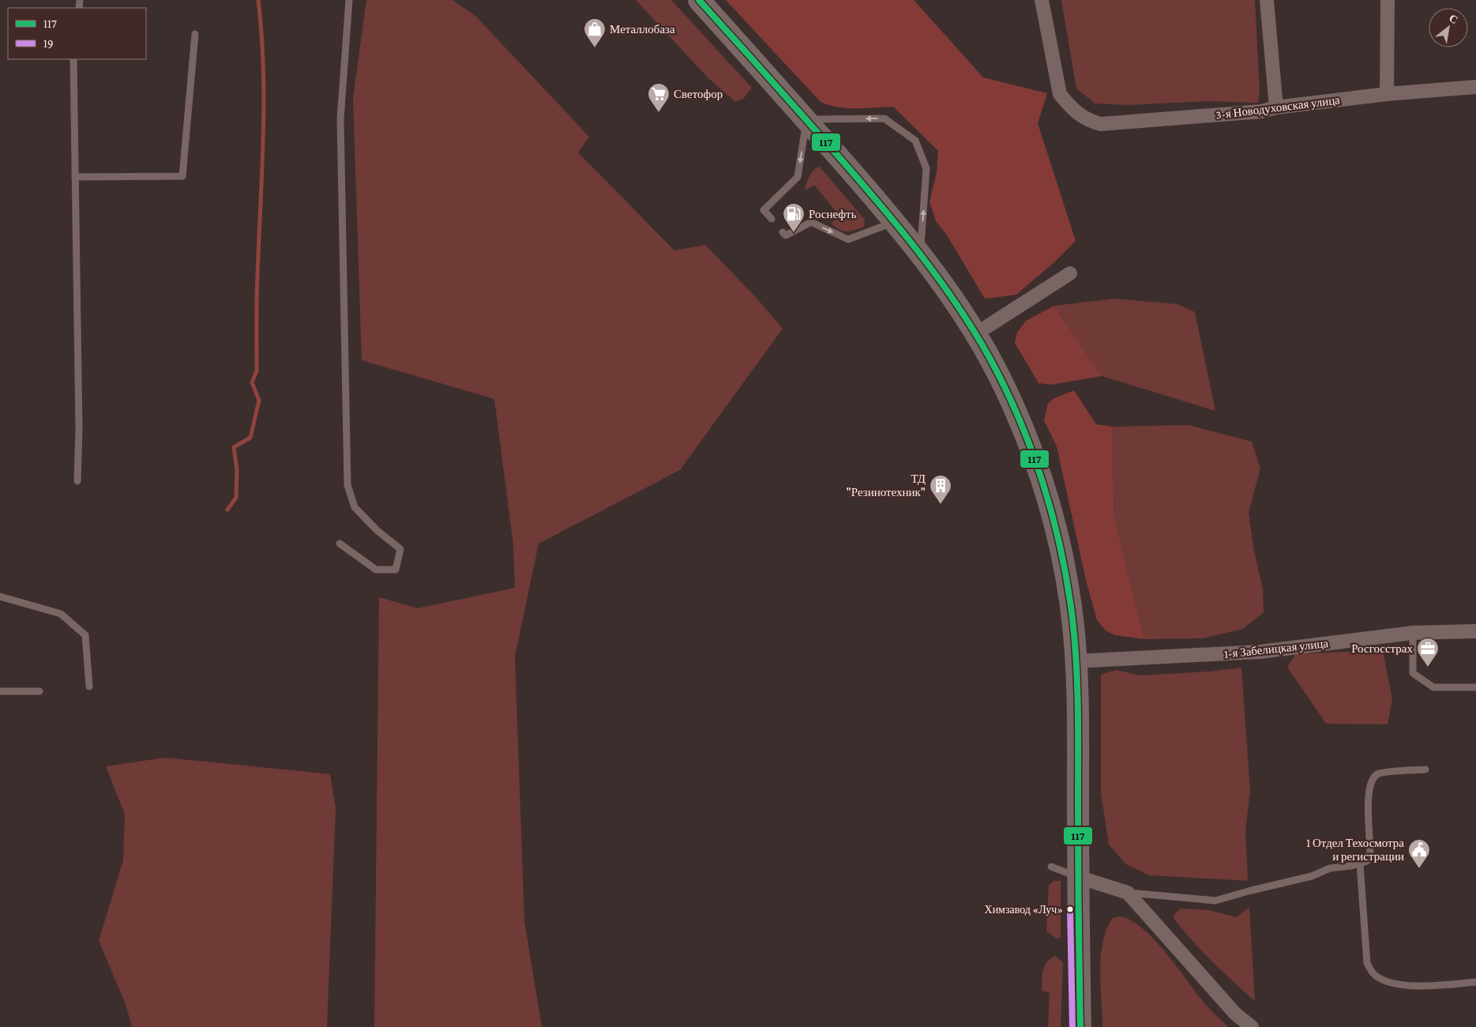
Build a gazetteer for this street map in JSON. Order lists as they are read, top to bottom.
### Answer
{
  "streets": {
    "street": ["3-я Новодуховская улица", "1-я Забелицкая улица"]
  },
  "places": {
    "shop": ["Металлобаза"],
    "supermarket": ["Светофор"],
    "fuel station": ["Роснефть"],
    "building": ["ТД \"Резинотехник\""],
    "office": ["Росгосстрах"],
    "public building": ["1 Отдел Техосмотра и регистрации"],
    "other": ["Химзавод «Луч»"]
  },
  "lines": ["transit line 117", "transit line 19"],
  "legend": ["117", "19"],
  "north": "top right"
}
